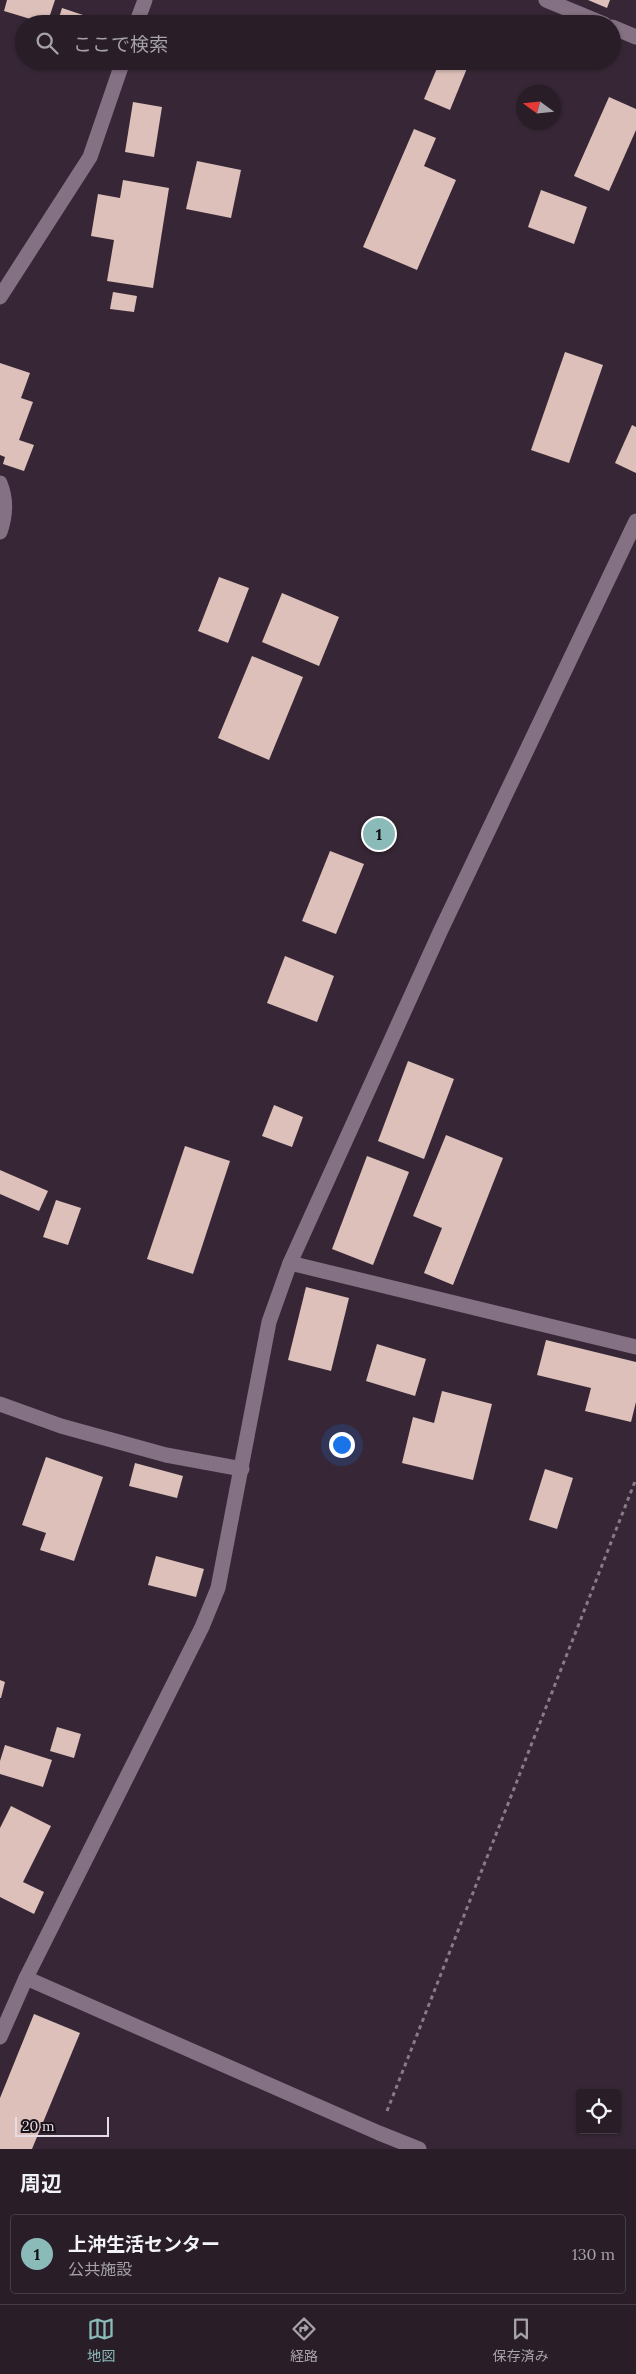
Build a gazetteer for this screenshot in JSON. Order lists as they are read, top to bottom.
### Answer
{
  "scale_bar": "20 m",
  "north": "left",
  "page": {
    "search": "ここで検索",
    "pins": "1",
    "scale": "20 m",
    "heading": "周辺",
    "list": [
      {
        "mark": "1",
        "name": "上沖生活センター",
        "note": "公共施設",
        "value": "130 m"
      }
    ],
    "nav": ["地図", "経路", "保存済み"]
  }
}
